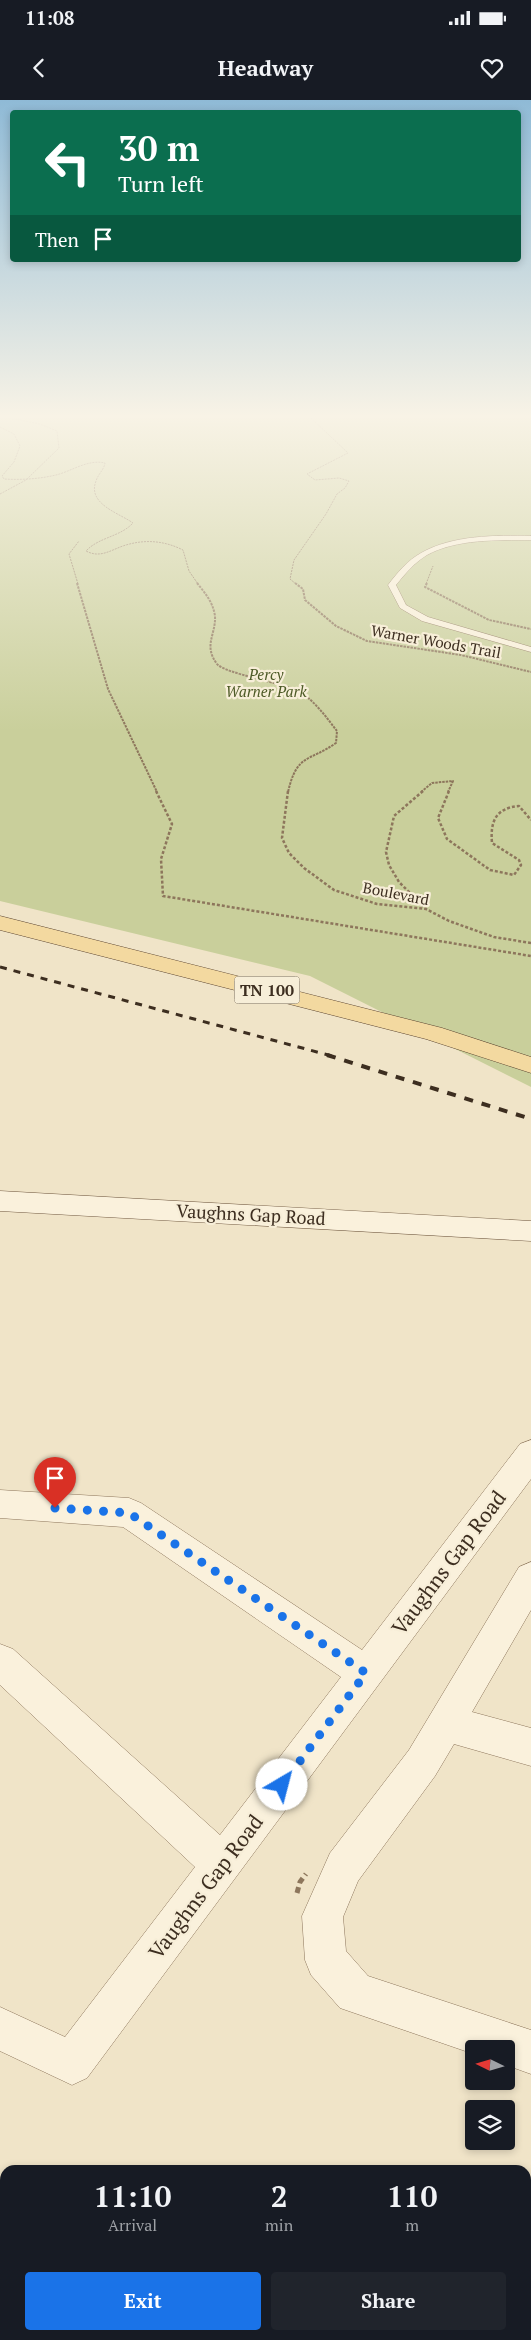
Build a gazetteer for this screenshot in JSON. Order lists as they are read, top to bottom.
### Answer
{
  "streets": {
    "main road": ["TN 100"],
    "street": ["Vaughns Gap Road"],
    "path": ["Warner Woods Trail", "Boulevard"]
  },
  "parks": ["Percy Warner Park"],
  "north": "left",
  "page": {
    "status": "11:08",
    "header": "Headway",
    "turn": ["30 m", "Turn left"],
    "then": "Then",
    "eta": [
      "11:10",
      "Arrival",
      "2",
      "min",
      "110",
      "m"
    ],
    "buttons": ["Exit", "Share"]
  }
}
